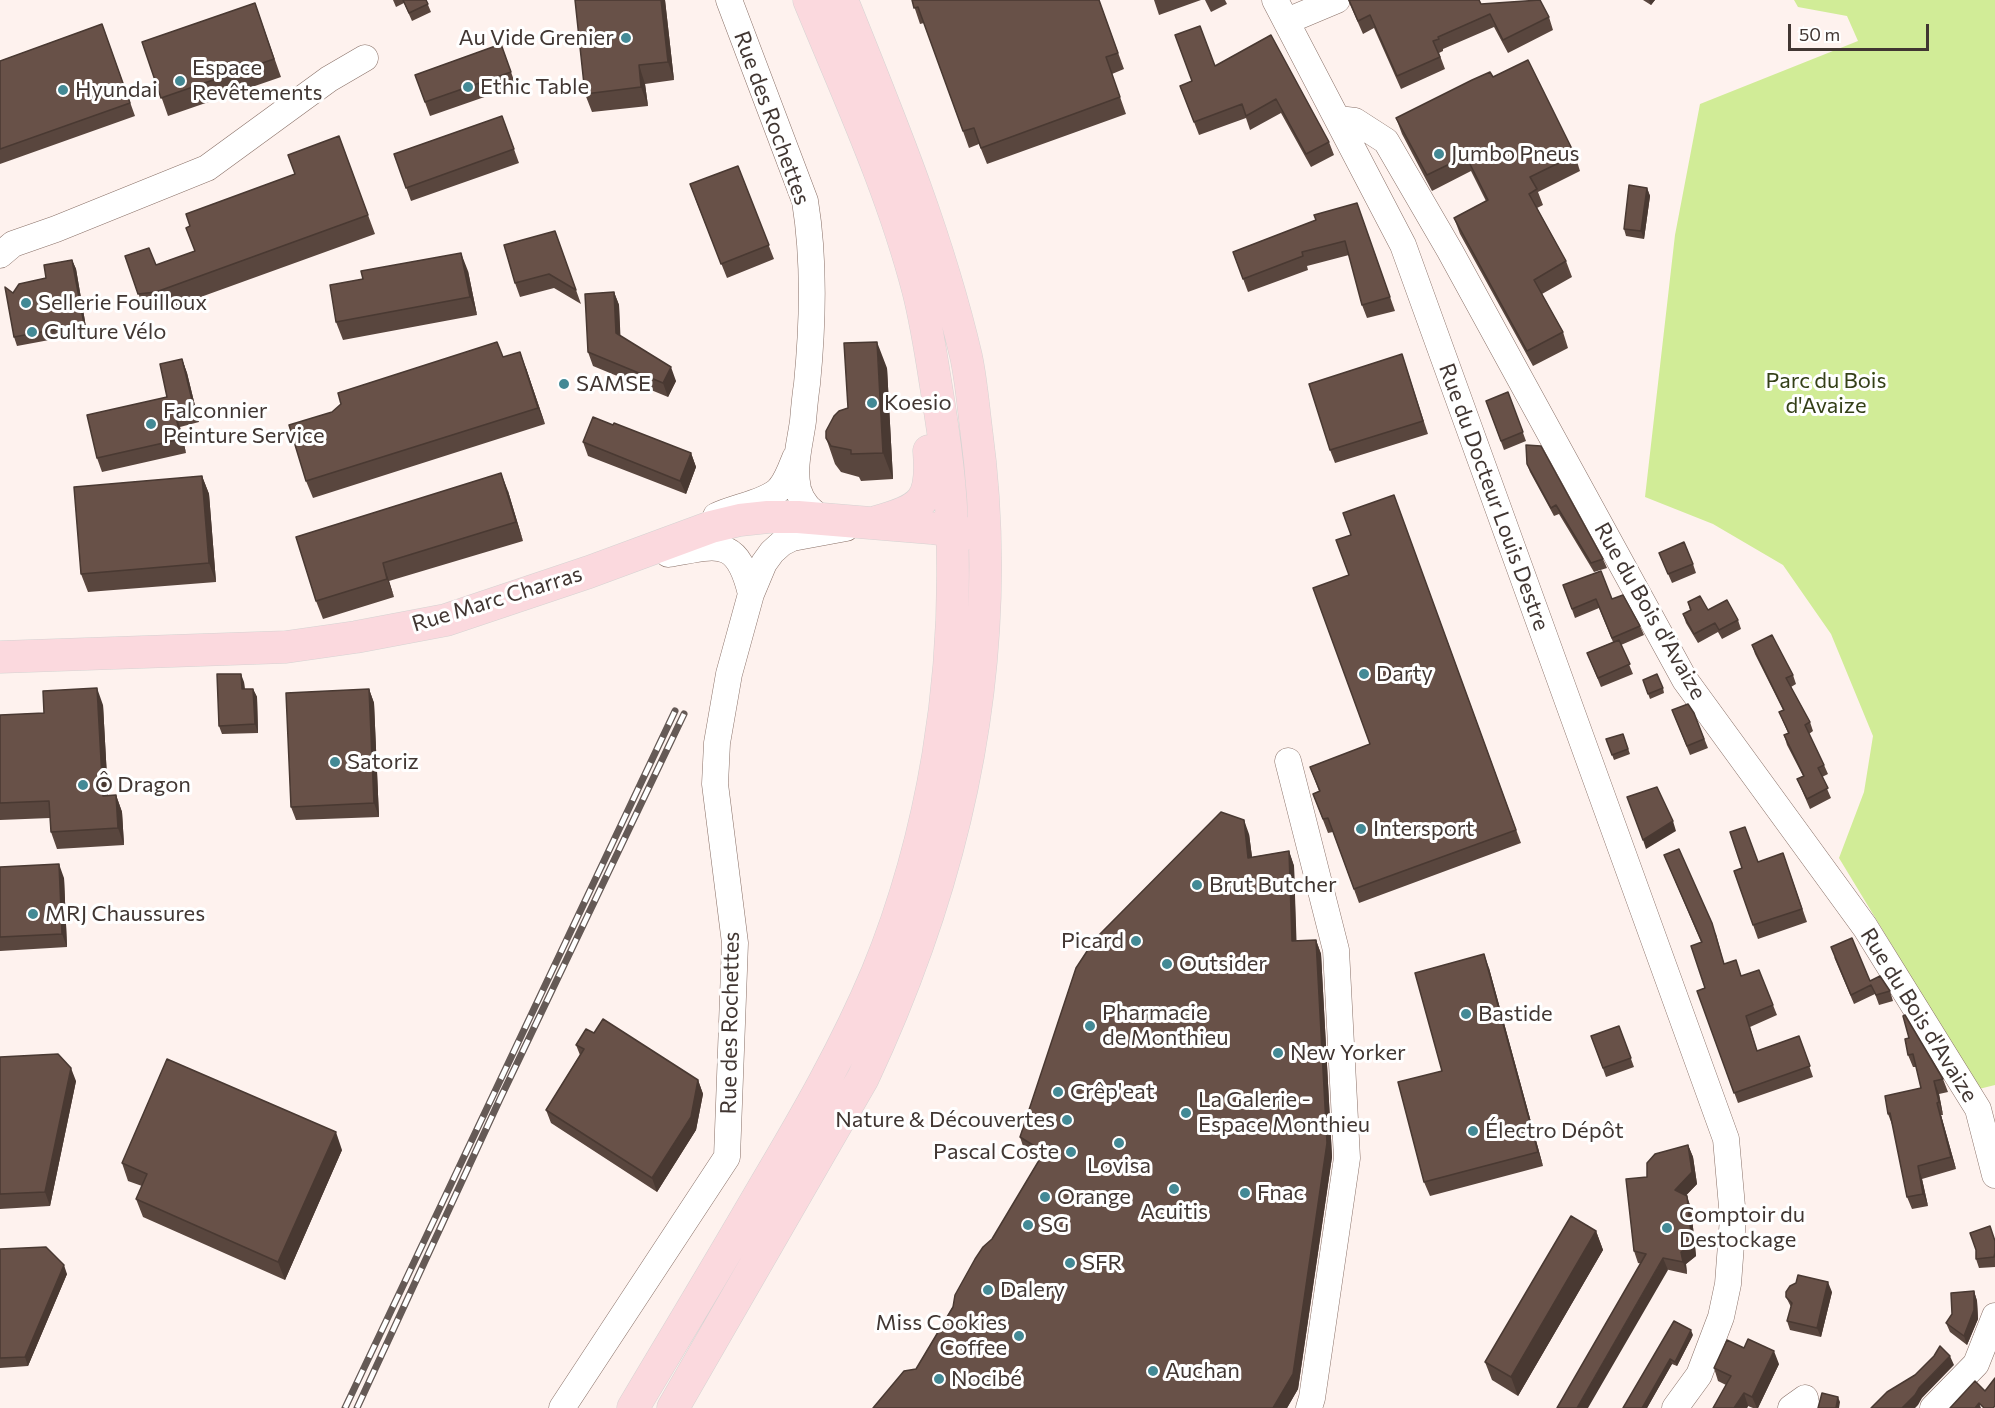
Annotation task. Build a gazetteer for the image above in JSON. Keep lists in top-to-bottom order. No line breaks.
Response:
{"streets":{"main road":["Rue Marc Charras"],"street":["Rue des Rochettes","Rue du Docteur Louis Destre","Rue du Bois d'Avaize"]},"crossings":[["Rue des Rochettes","Rue Marc Charras"],["Rue du Docteur Louis Destre","Rue du Bois d'Avaize"]],"parks":["Parc du Bois d'Avaize"],"places":["Au Vide Grenier","Espace Revêtements","Ethic Table","Hyundai","Jumbo Pneus","Sellerie Fouilloux","Culture Vélo","SAMSE","Koesio","Falconnier Peinture Service","Darty","Satoriz","Ô Dragon","Intersport","Brut Butcher","MRJ Chaussures","Picard","Outsider","Bastide","Pharmacie de Monthieu","New Yorker","Crêp'eat","La Galerie - Espace Monthieu","Nature & Découvertes","Électro Dépôt","Lovisa","Pascal Coste","Acuitis","Fnac","Orange","SG","Comptoir du Destockage","SFR","Dalery","Miss Cookies Coffee","Auchan","Nocibé"],"scale_bar":"50 m"}
